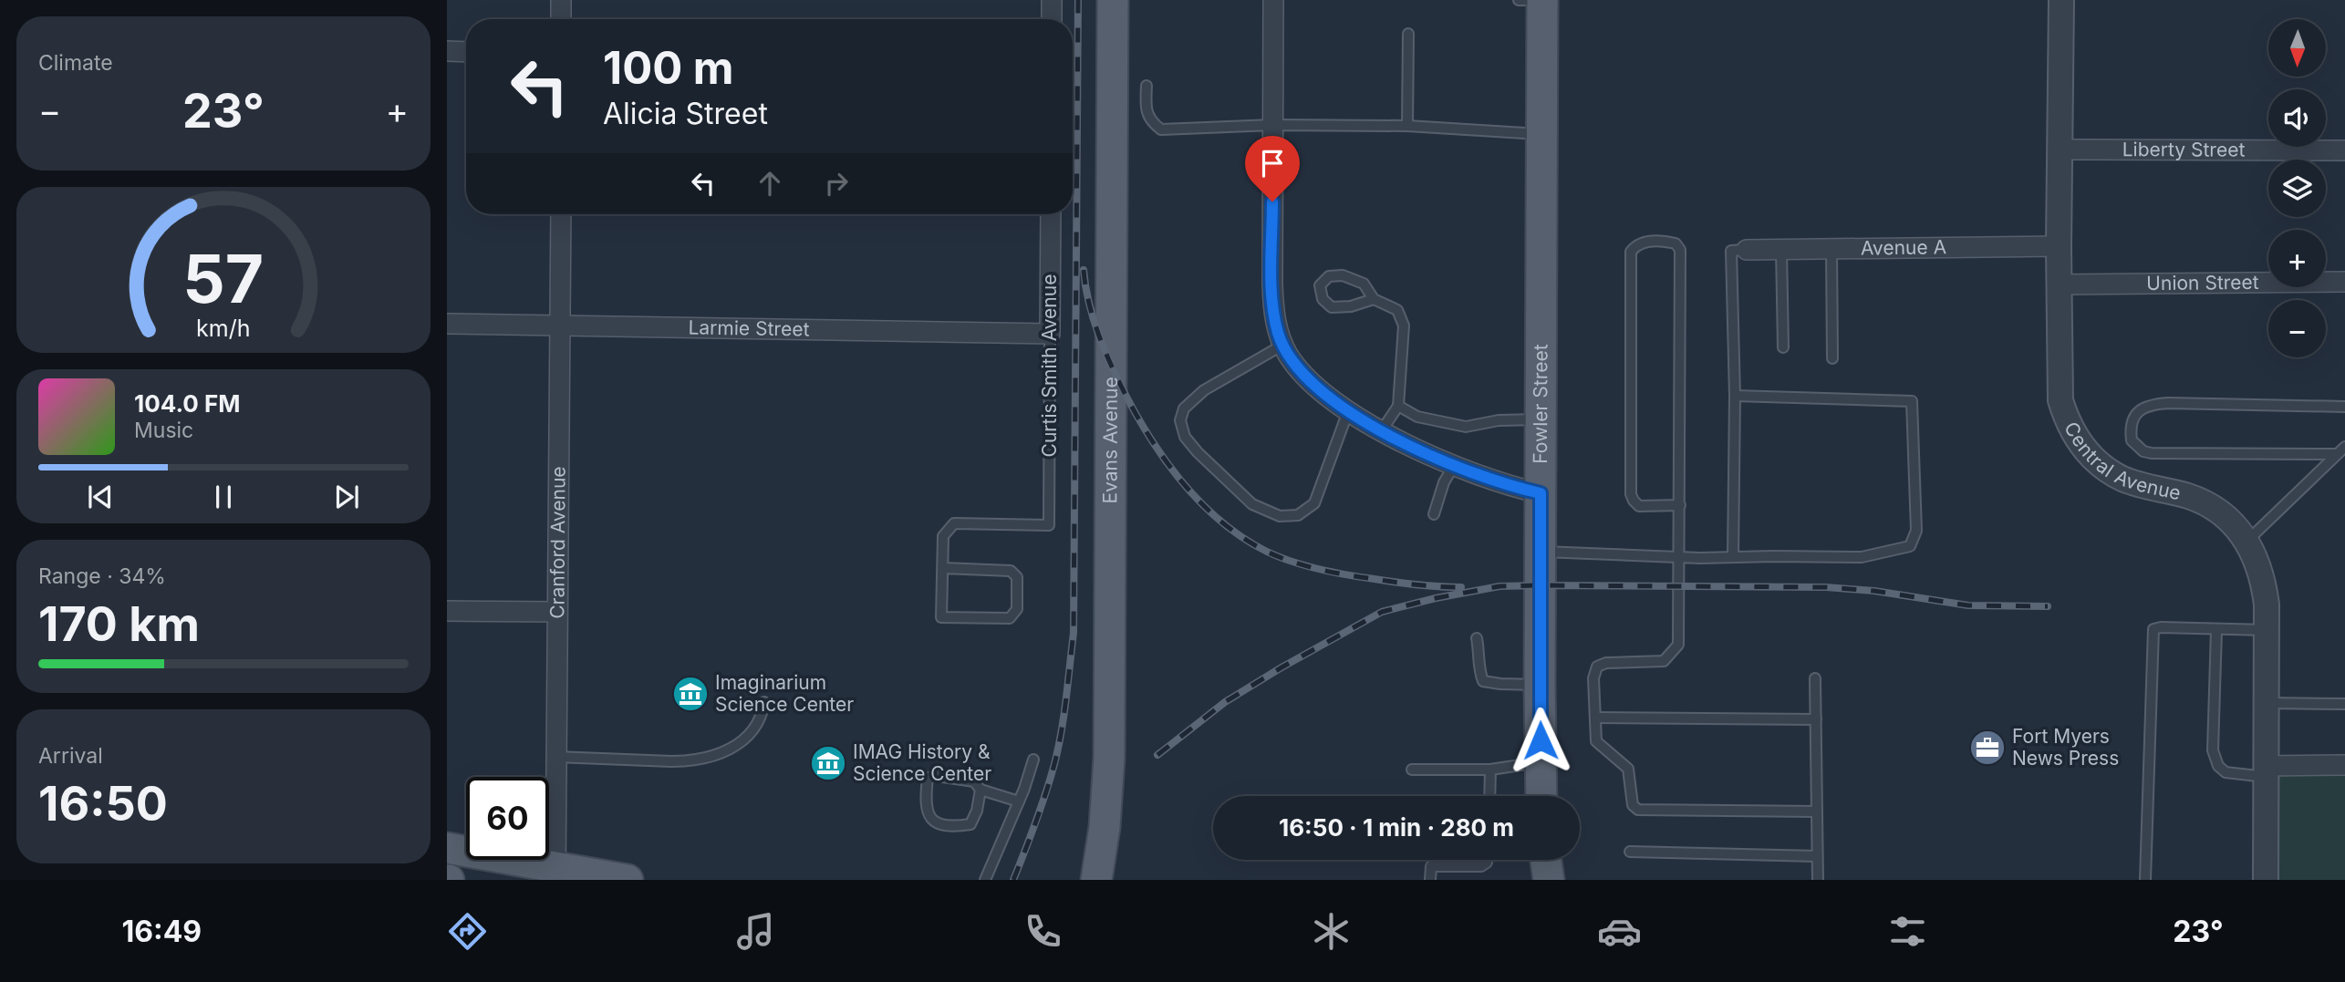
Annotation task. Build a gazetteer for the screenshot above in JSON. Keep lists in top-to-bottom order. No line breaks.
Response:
{"streets":{"main road":["Fowler Street","Evans Avenue"],"street":["Liberty Street","Avenue A","Union Street","Larmie Street","Curtis Smith Avenue","Central Avenue","Cranford Avenue"]},"crossings":[["Liberty Street","Central Avenue"],["Avenue A","Central Avenue"],["Union Street","Central Avenue"],["Larmie Street","Curtis Smith Avenue"],["Larmie Street","Cranford Avenue"]],"places":{"museum":["Imaginarium Science Center","IMAG History & Science Center"],"office":["Fort Myers News Press"]},"north":"bottom","page":{"tile":["Climate",["Range · 34%","170 km"],["Arrival","16:50"]],"map_buttons":["+","−"],"turn":["100 m","Alicia Street"],"heat":["−","23°","+"],"song":["104.0 FM","Music"],"limit":"60","trip":"16:50 · 1 min · 280 m","tabs":["16:49","23°"],"gauge":["57","km/h"]}}
